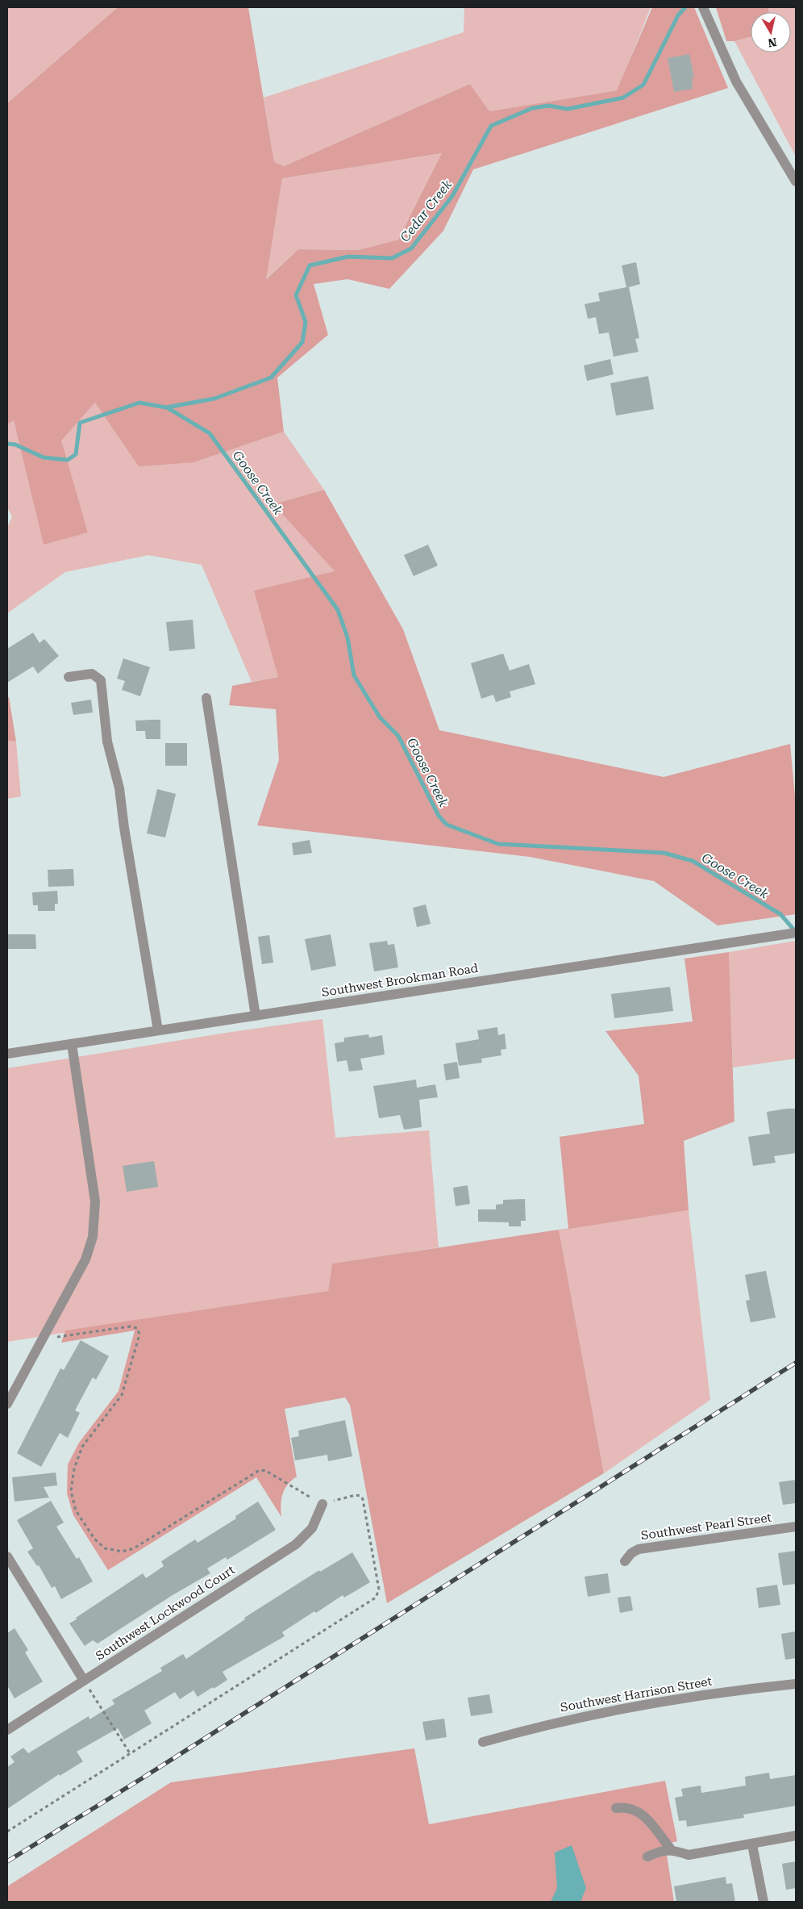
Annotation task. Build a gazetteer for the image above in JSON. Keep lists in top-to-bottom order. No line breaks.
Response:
{"streets":{"street":["Southwest Brookman Road","Southwest Pearl Street","Southwest Lockwood Court","Southwest Harrison Street"]},"water":["Cedar Creek","Goose Creek"],"north":"bottom"}
